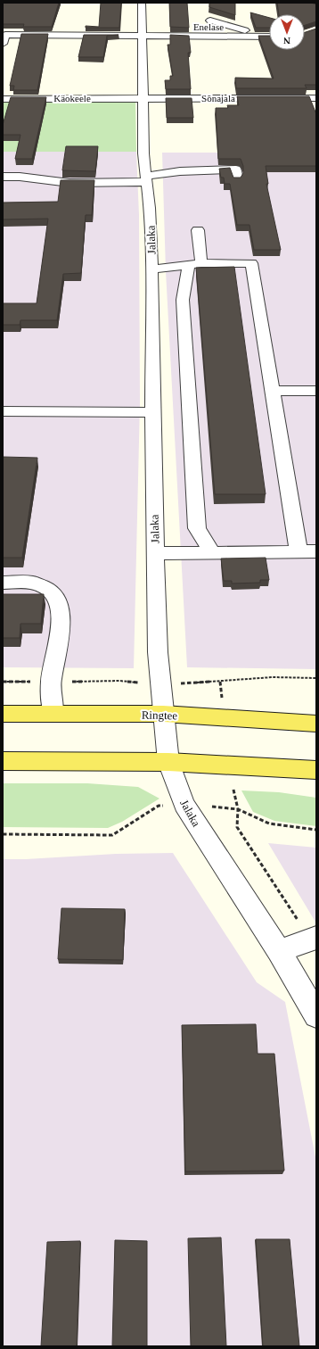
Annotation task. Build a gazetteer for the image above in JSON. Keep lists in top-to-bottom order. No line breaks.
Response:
{"streets":{"main road":["Ringtee"],"street":["Enelase","Käokeele","Sõnajala","Jalaka"]},"crossings":[["Enelase","Jalaka"],["Käokeele","Sõnajala"],["Käokeele","Jalaka"],["Sõnajala","Jalaka"],["Jalaka","Ringtee"]],"north":"bottom"}
